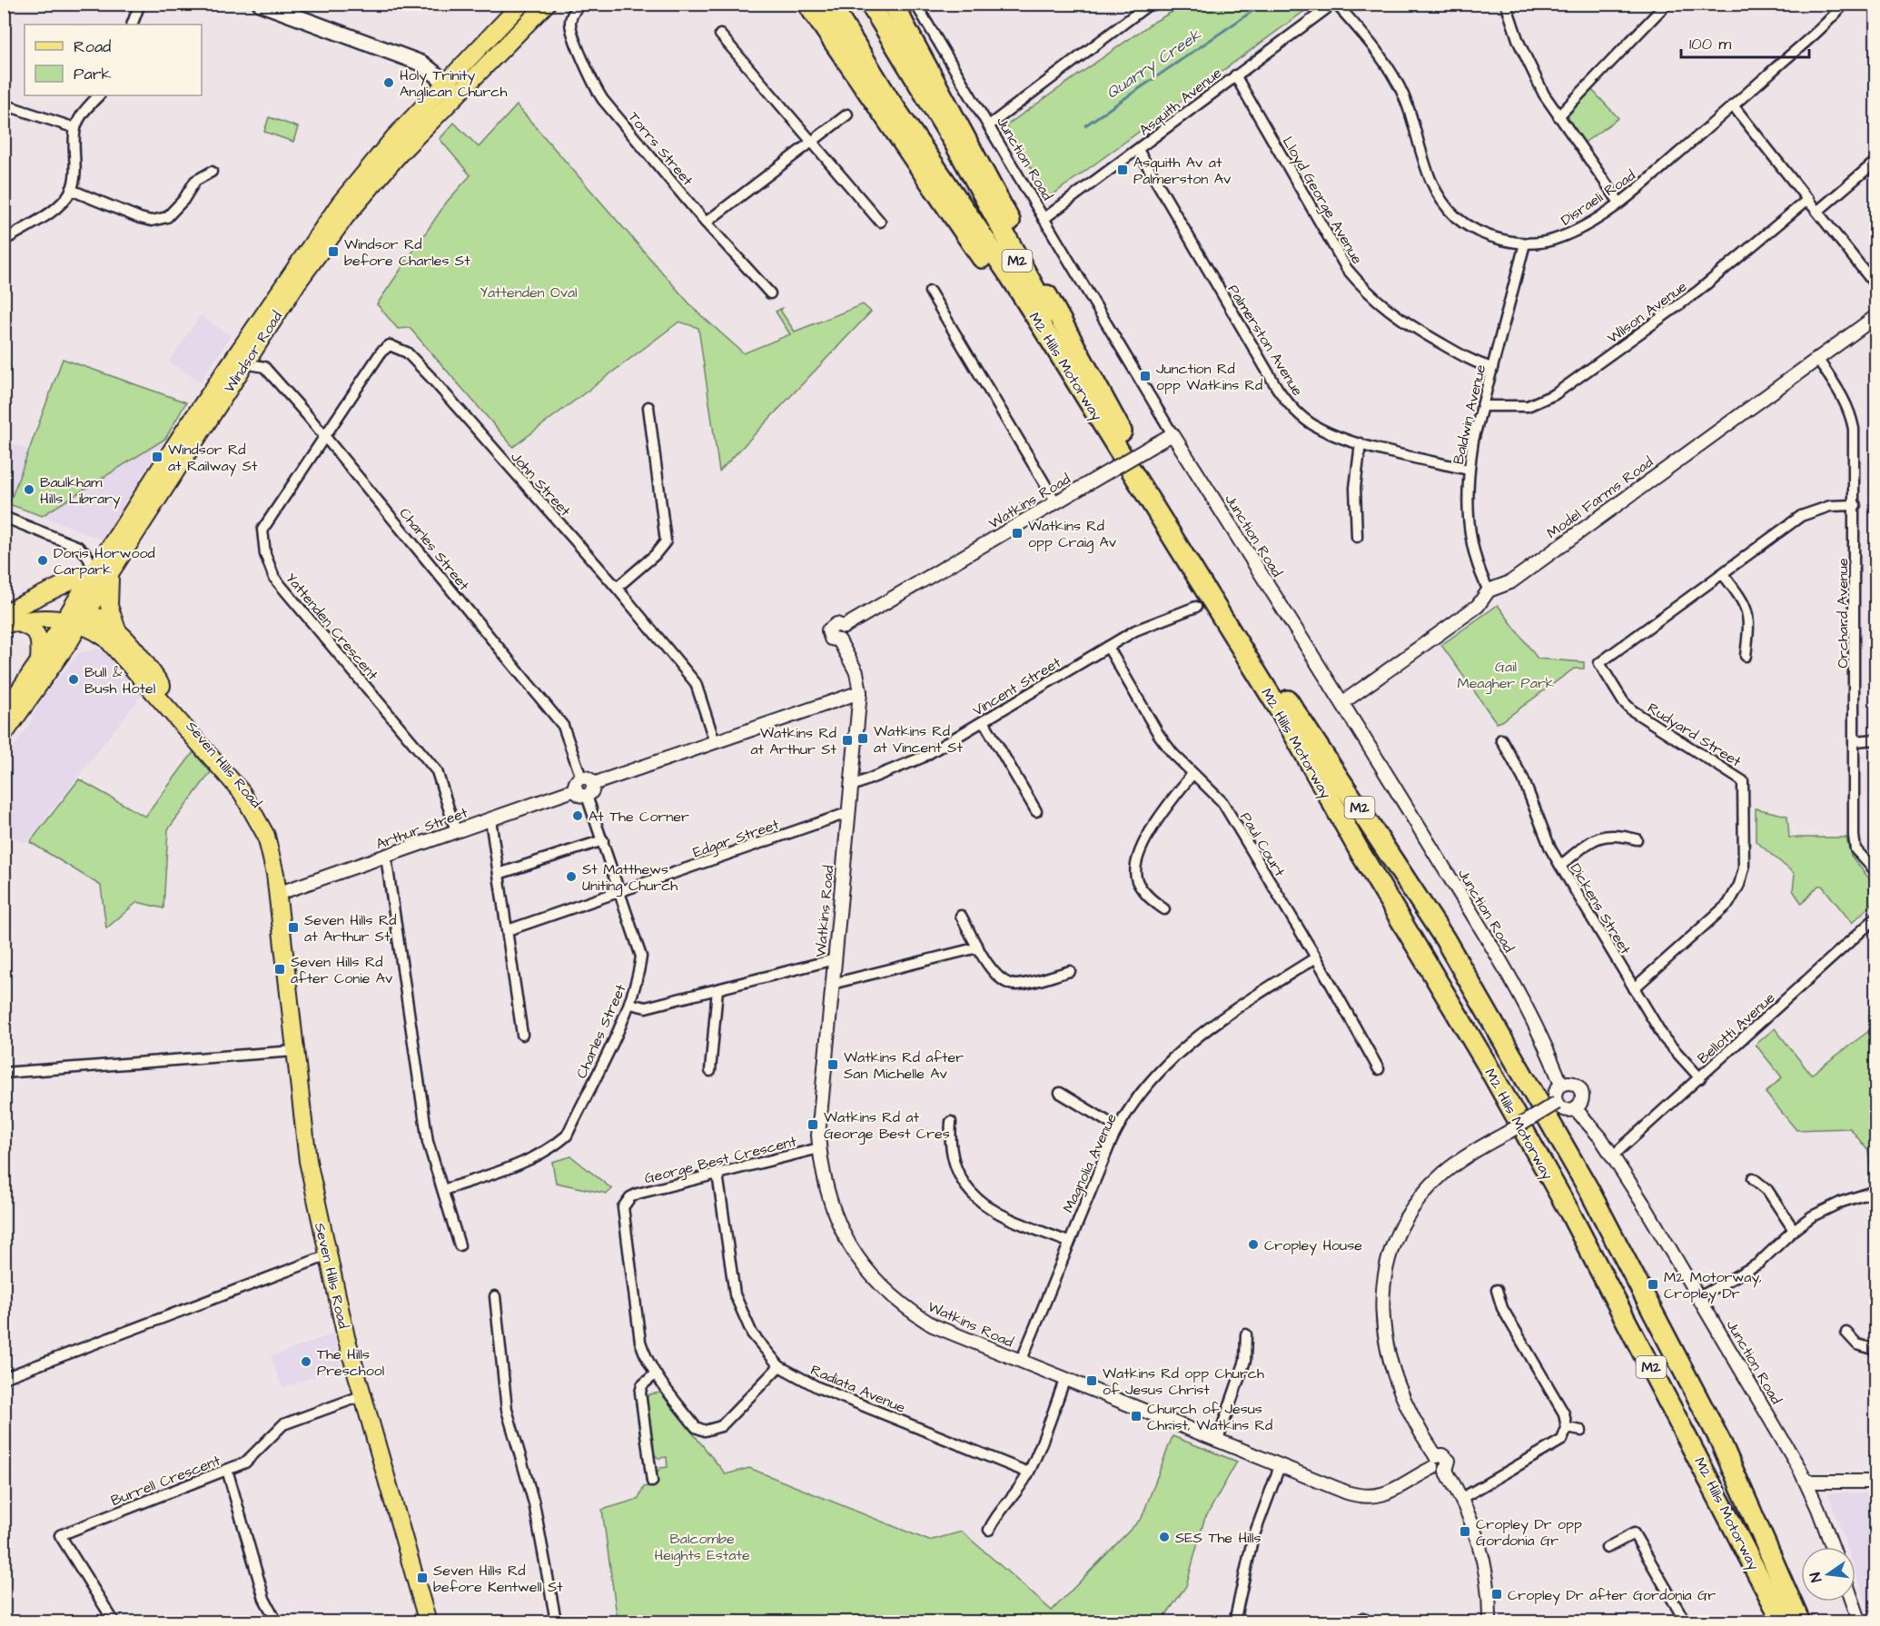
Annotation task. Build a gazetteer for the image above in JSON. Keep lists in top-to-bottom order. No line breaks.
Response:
{"streets":{"highway":["M2","M2 Hills Motorway"],"main road":["Windsor Road","Seven Hills Road"],"street":["Asquith Avenue","Torrs Street","Junction Road","Disraeli Road","Lloyd George Avenue","Wilson Avenue","Palmerston Avenue","Baldwin Avenue","John Street","Model Farms Road","Watkins Road","Charles Street","Orchard Avenue","Yattenden Crescent","Vincent Street","Rudyard Street","Arthur Street","Edgar Street","Paul Court","Dickens Street","Bellotti Avenue","George Best Crescent","Magnolia Avenue","Radiata Avenue","Burrell Crescent"]},"crossings":[["Asquith Avenue","Junction Road"],["Asquith Avenue","Disraeli Road"],["Asquith Avenue","Lloyd George Avenue"],["Asquith Avenue","Palmerston Avenue"],["Junction Road","Model Farms Road"],["Junction Road","Watkins Road"],["Junction Road","Bellotti Avenue"],["Disraeli Road","Baldwin Avenue"],["Lloyd George Avenue","Baldwin Avenue"],["Wilson Avenue","Baldwin Avenue"],["Palmerston Avenue","Baldwin Avenue"],["Windsor Road","Charles Street"],["Windsor Road","Seven Hills Road"],["Baldwin Avenue","Model Farms Road"],["John Street","Charles Street"],["John Street","Yattenden Crescent"],["Model Farms Road","Orchard Avenue"],["Watkins Road","Vincent Street"],["Watkins Road","Edgar Street"],["Watkins Road","George Best Crescent"],["Watkins Road","Magnolia Avenue"],["Charles Street","Yattenden Crescent"],["Charles Street","Arthur Street"],["Charles Street","Edgar Street"],["Yattenden Crescent","Arthur Street"],["Vincent Street","Paul Court"],["Rudyard Street","Dickens Street"],["Seven Hills Road","Arthur Street"],["Seven Hills Road","Burrell Crescent"],["Paul Court","Magnolia Avenue"],["Dickens Street","Bellotti Avenue"],["George Best Crescent","Radiata Avenue"]],"water":["Quarry Creek"],"parks":["Yattenden Oval","Gail Meagher Park","Balcombe Heights Estate"],"places":{"other":["Holy Trinity Anglican Church","Baulkham Hills Library","Doris Horwood Carpark","Bull & Bush Hotel","At The Corner","St Matthews Uniting Church","Cropley House","The Hills Preschool","SES The Hills"],"transit":["Asquith Av at Palmerston Av","Windsor Rd before Charles St","Junction Rd opp Watkins Rd","Windsor Rd at Railway St","Watkins Rd opp Craig Av","Watkins Rd at Vincent St","Watkins Rd at Arthur St","Seven Hills Rd at Arthur St","Seven Hills Rd after Conie Av","Watkins Rd after San Michelle Av","Watkins Rd at George Best Cres","M2 Motorway, Cropley Dr","Watkins Rd opp Church of Jesus Christ","Church of Jesus Christ, Watkins Rd","Cropley Dr opp Gordonia Gr","Seven Hills Rd before Kentwell St","Cropley Dr after Gordonia Gr"]},"legend":["Road","Park"],"scale_bar":"100 m","north":"left"}
